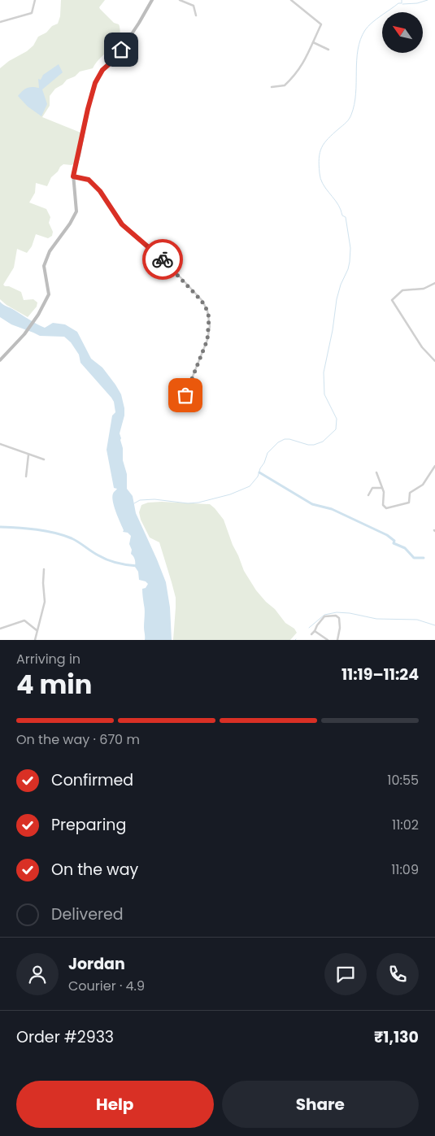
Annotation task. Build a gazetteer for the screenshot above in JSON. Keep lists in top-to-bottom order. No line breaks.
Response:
{"north":"top left","page":{"heading":["4 min","Arriving in","11:19–11:24"],"panel":["Jordan","Courier · 4.9","Order #2933","₹1,130"],"bar":"On the way · 670 m","list":[["Confirmed","10:55"],["Preparing","11:02"],["On the way","11:09"],"Delivered"],"buttons":["Help","Share"]}}
